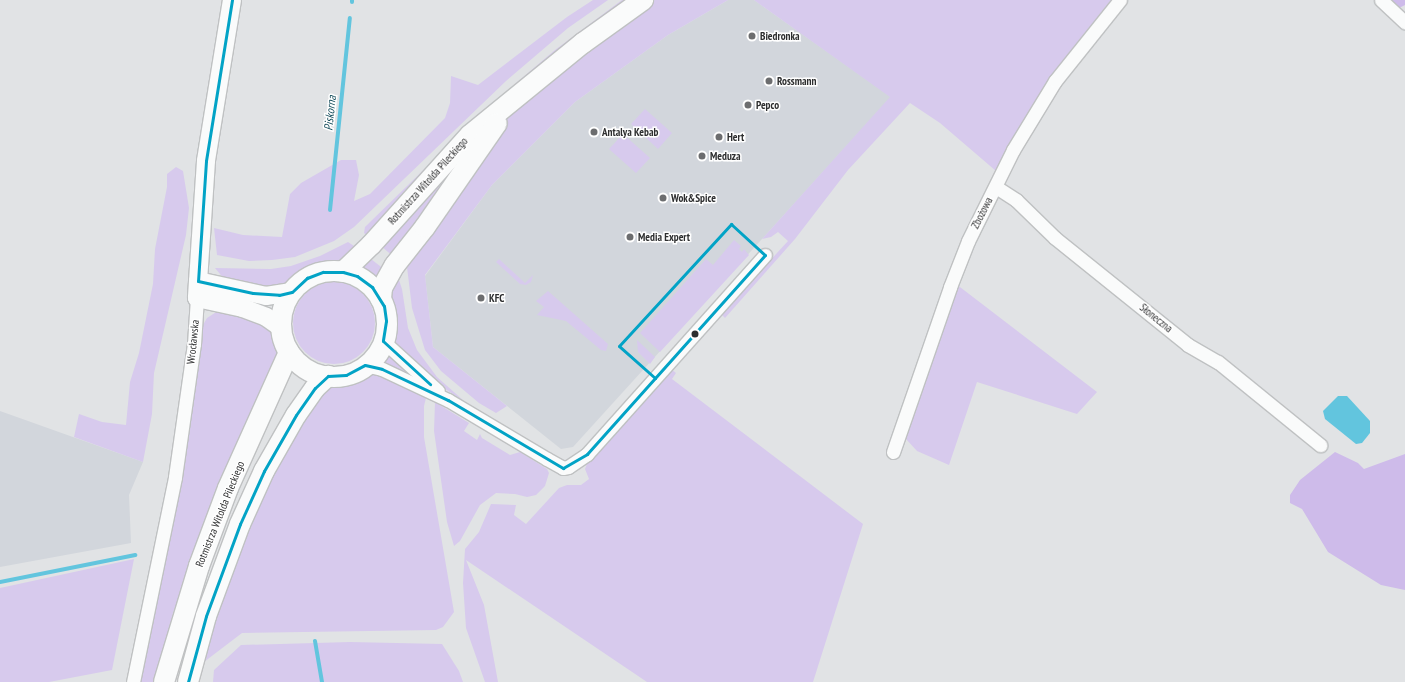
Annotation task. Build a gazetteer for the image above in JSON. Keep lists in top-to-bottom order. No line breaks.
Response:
{"streets":{"main road":["Rotmistrza Witolda Pileckiego","Wrocławska"],"street":["Zbożowa","Słoneczna"]},"crossings":[["Zbożowa","Słoneczna"]],"water":["Piskorna"],"places":["Biedronka","Rossmann","Pepco","Antalya Kebab","Hert","Meduza","Wok&Spice","Media Expert","KFC"]}
